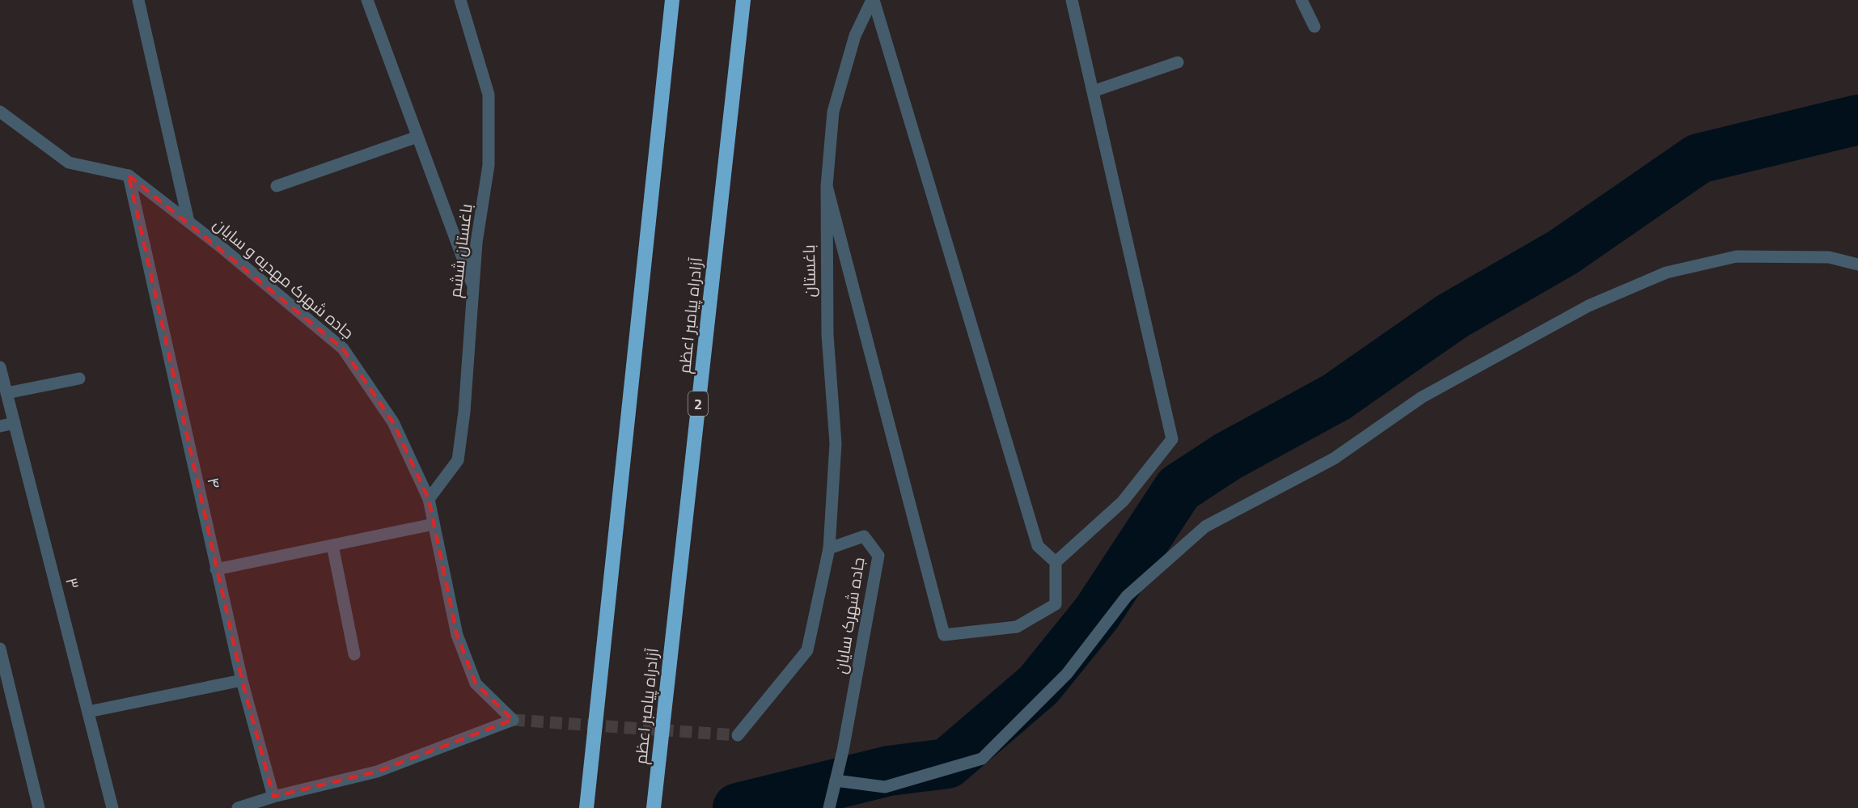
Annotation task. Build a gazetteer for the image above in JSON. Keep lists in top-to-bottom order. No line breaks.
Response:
{"streets":{"highway":["آزادراه پیامبر اعظم","2"],"street":["باغستان ششم","باغستان","جاده شهرک مهدیه و سایان","۴","۳","جاده شهرک سایان"]},"crossings":[["باغستان ششم","جاده شهرک مهدیه و سایان"],["باغستان","جاده شهرک سایان"],["جاده شهرک مهدیه و سایان","۴"]]}
